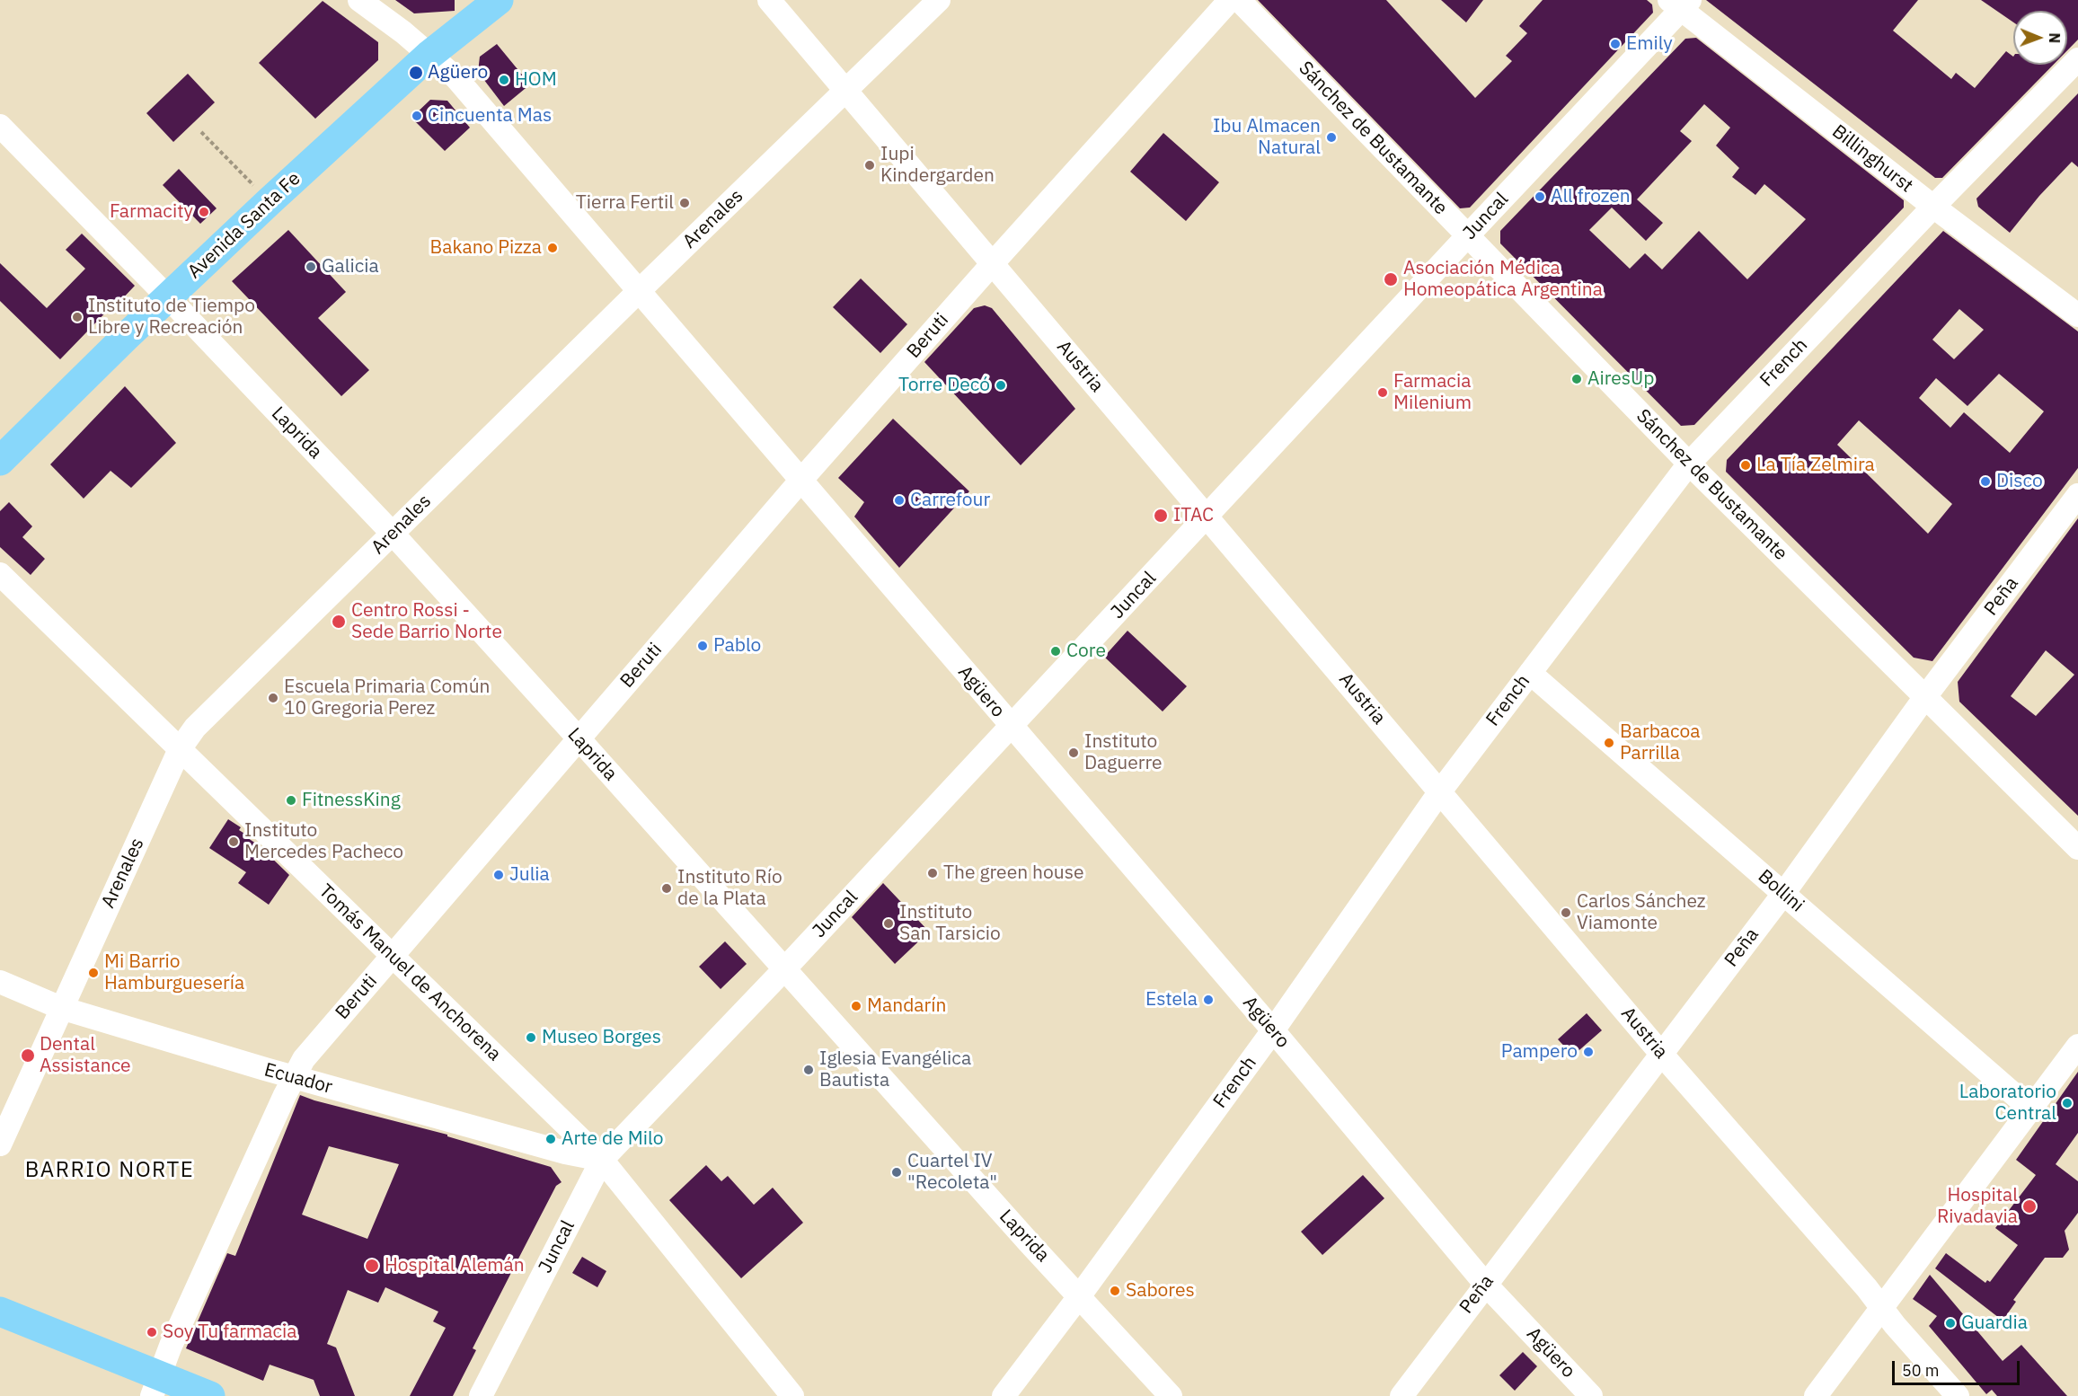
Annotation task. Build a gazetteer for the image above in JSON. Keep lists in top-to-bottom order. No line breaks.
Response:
{"streets":{"main road":["Avenida Santa Fe"],"street":["Sánchez de Bustamante","Billinghurst","Juncal","Arenales","Beruti","French","Austria","Laprida","Peña","Agüero","Bollini","Tomás Manuel de Anchorena","Ecuador"]},"crossings":[["Sánchez de Bustamante","Juncal"],["Sánchez de Bustamante","French"],["Sánchez de Bustamante","Peña"],["Billinghurst","Juncal"],["Billinghurst","French"],["Juncal","Austria"],["Juncal","Laprida"],["Juncal","Agüero"],["Juncal","Tomás Manuel de Anchorena"],["Juncal","Ecuador"],["Arenales","Austria"],["Arenales","Laprida"],["Arenales","Agüero"],["Arenales","Tomás Manuel de Anchorena"],["Arenales","Ecuador"],["Avenida Santa Fe","Laprida"],["Avenida Santa Fe","Agüero"],["Beruti","Austria"],["Beruti","Laprida"],["Beruti","Agüero"],["Beruti","Tomás Manuel de Anchorena"],["Beruti","Ecuador"],["French","Austria"],["French","Laprida"],["French","Agüero"],["French","Bollini"],["Austria","Peña"],["Peña","Agüero"],["Peña","Bollini"],["Tomás Manuel de Anchorena","Ecuador"]],"districts":["BARRIO NORTE"],"places":["Emily","Agüero","HOM","Cincuenta Mas","Ibu Almacen Natural","Iupi Kindergarden","All frozen","Tierra Fertil","Farmacity","Bakano Pizza","Galicia","Asociación Médica Homeopática Argentina","Instituto de Tiempo Libre y Recreación","AiresUp","Torre Decó","Farmacia Milenium","La Tía Zelmira","Disco","Carrefour","ITAC","Centro Rossi - Sede Barrio Norte","Pablo","Core","Escuela Primaria Común 10 Gregoria Perez","Barbacoa Parrilla","Instituto Daguerre","FitnessKing","Instituto Mercedes Pacheco","The green house","Julia","Instituto Río de la Plata","Carlos Sánchez Viamonte","Instituto San Tarsicio","Mi Barrio Hamburguesería","Estela","Mandarín","Museo Borges","Pampero","Dental Assistance","Iglesia Evangélica Bautista","Laboratorio Central","Arte de Milo","Cuartel IV \"Recoleta\"","Hospital Rivadavia","Hospital Alemán","Sabores","Guardia","Soy Tu farmacia"],"scale_bar":"50 m","north":"right"}
